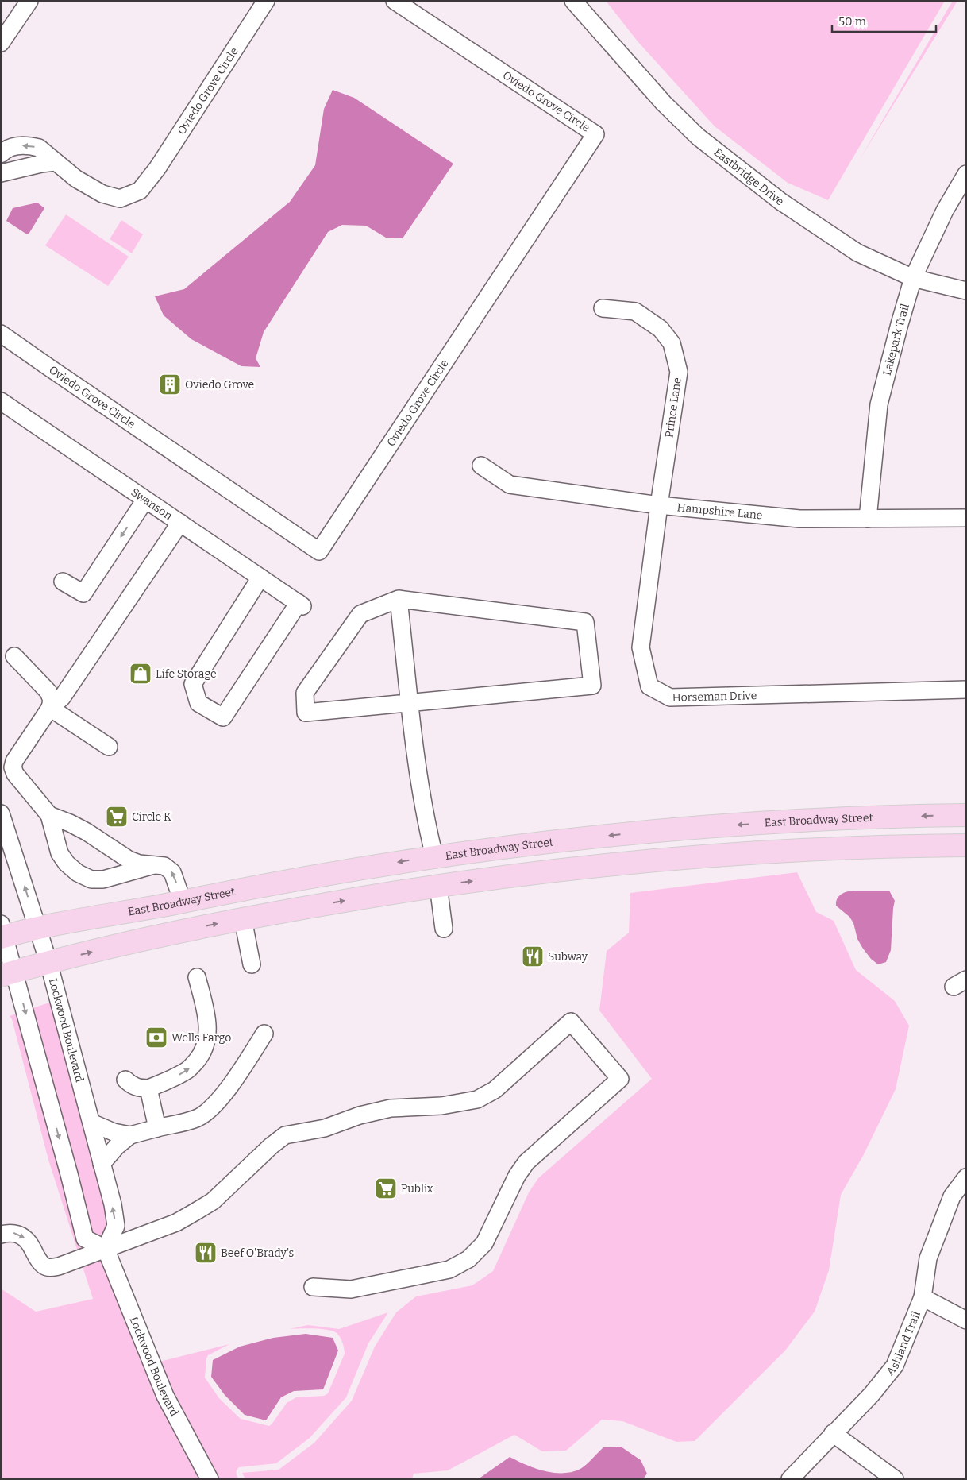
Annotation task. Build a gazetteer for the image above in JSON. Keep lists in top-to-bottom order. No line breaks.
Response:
{"streets":{"main road":["East Broadway Street"],"street":["Oviedo Grove Circle","Eastbridge Drive","Lakepark Trail","Prince Lane","Swanson","Hampshire Lane","Horseman Drive","Lockwood Boulevard","Ashland Trail"]},"crossings":[["Eastbridge Drive","Lakepark Trail"],["Lakepark Trail","Hampshire Lane"],["Prince Lane","Hampshire Lane"],["Prince Lane","Horseman Drive"],["Hampshire Lane","Horseman Drive"],["East Broadway Street","Lockwood Boulevard"]],"places":{"building":["Oviedo Grove"],"shop":["Life Storage"],"supermarket":["Circle K","Publix"],"restaurant":["Subway","Beef O'Brady's"],"bank":["Wells Fargo"]},"scale_bar":"50 m"}
